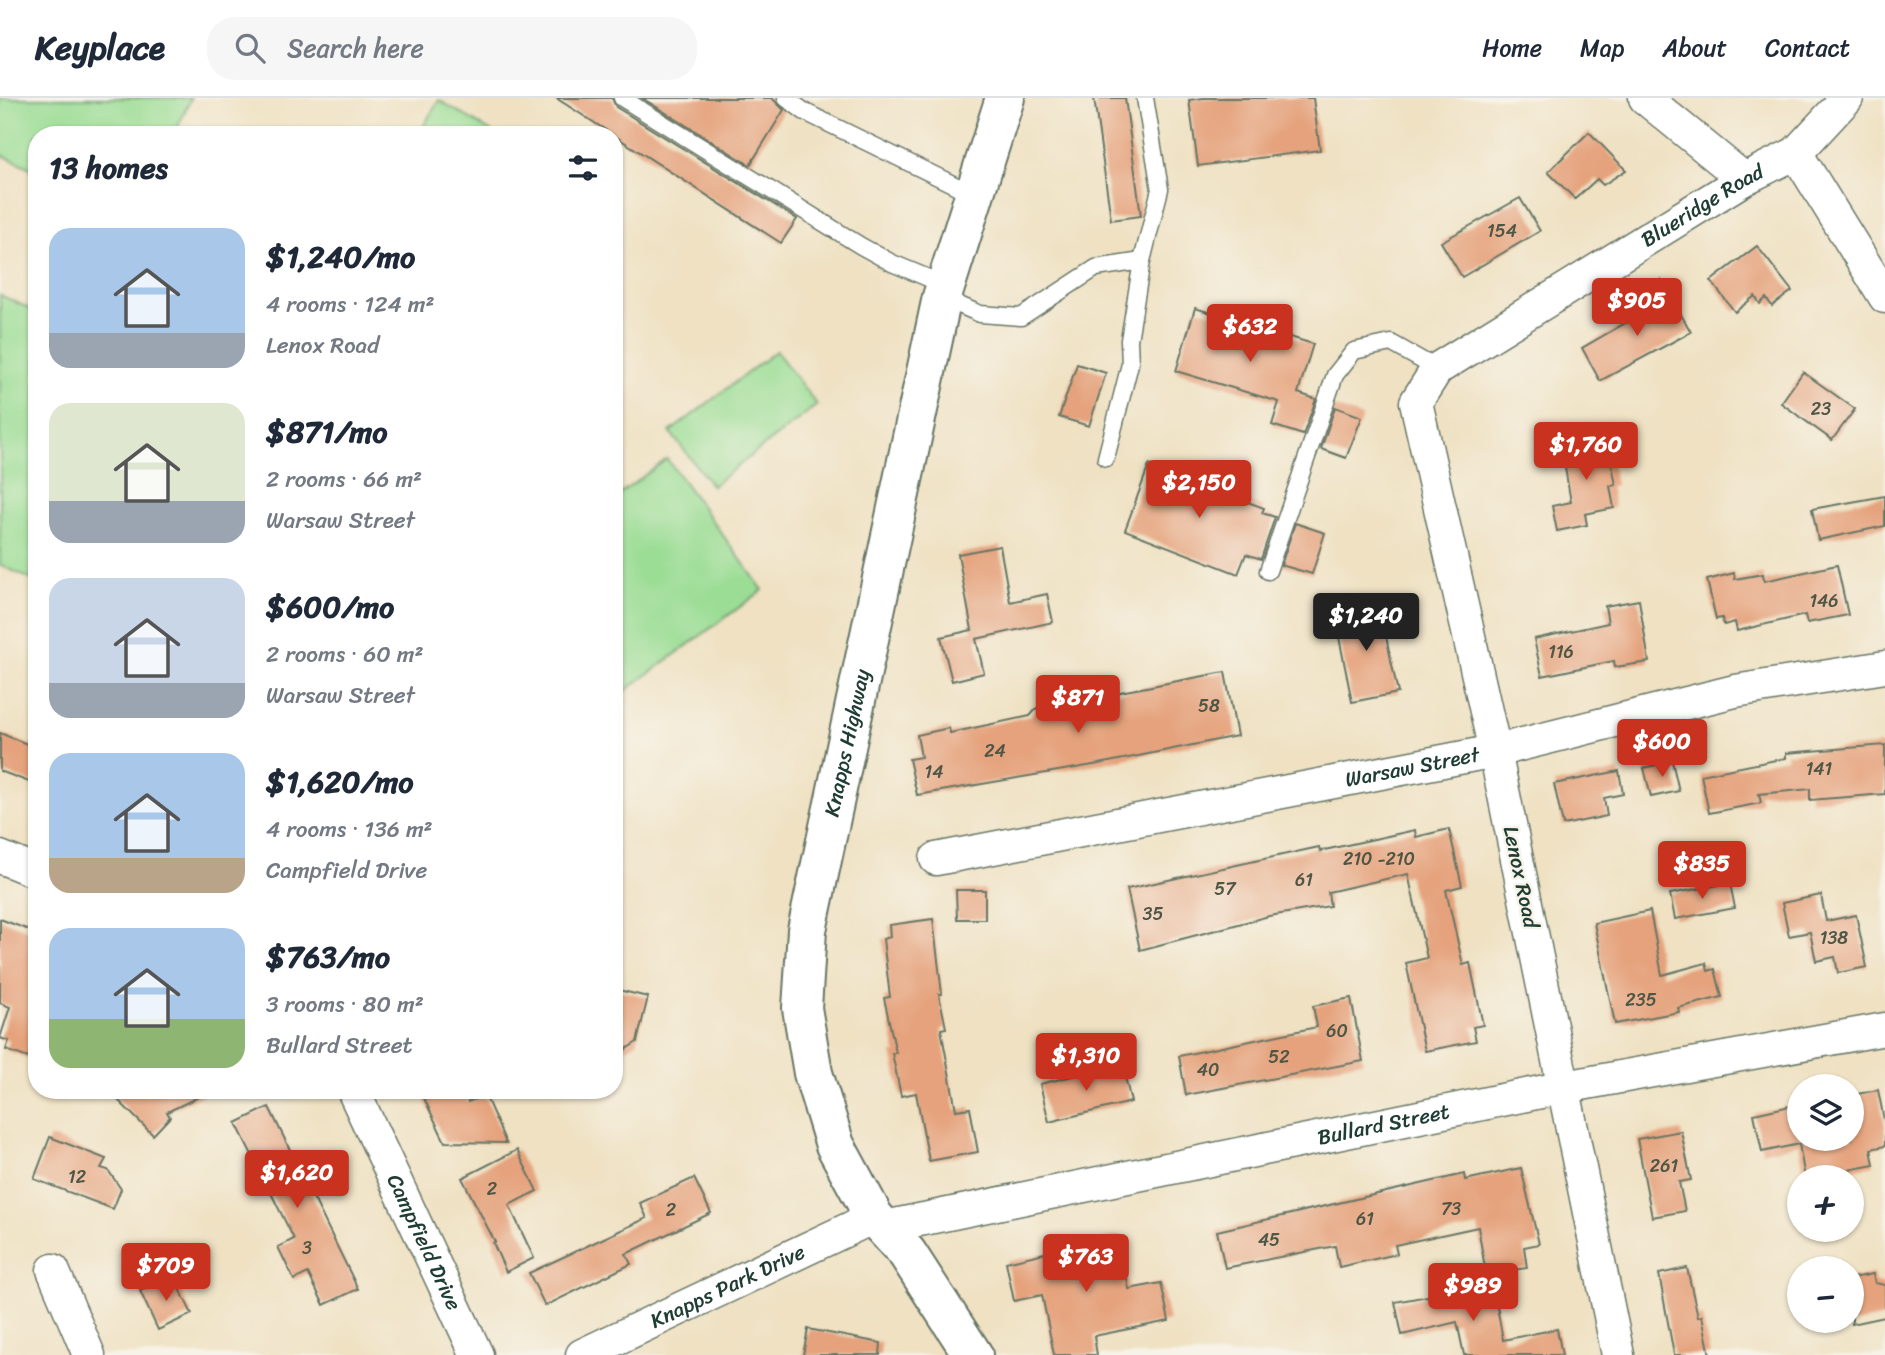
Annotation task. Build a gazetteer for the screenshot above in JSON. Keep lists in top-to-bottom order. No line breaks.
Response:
{"streets":{"street":["Blueridge Road","Knapps Highway","Warsaw Street","Lenox Road","Bullard Street","Campfield Drive","Knapps Park Drive"]},"crossings":[["Blueridge Road","Lenox Road"],["Knapps Highway","Bullard Street"],["Knapps Highway","Knapps Park Drive"],["Warsaw Street","Lenox Road"],["Lenox Road","Bullard Street"],["Bullard Street","Knapps Park Drive"]],"house_numbers":["154","23","146","116","58","24","141","14","210 -210","61","57","35","138","235","60","52","40","261","12","2","73","2","61","45","3"],"page":{"header":"Keyplace","search":"Search here","nav":["Home","Map","About","Contact"],"heading":"13 homes","list":[{"name":"$1,240/mo","note":"4 rooms · 124 m² · Lenox Road"},{"name":"$871/mo","note":"2 rooms · 66 m² · Warsaw Street"},{"name":"$600/mo","note":"2 rooms · 60 m² · Warsaw Street"},{"name":"$1,620/mo","note":"4 rooms · 136 m² · Campfield Drive"},{"name":"$763/mo","note":"3 rooms · 80 m² · Bullard Street"}],"price":["$905","$632","$1,760","$2,150","$1,240","$871","$600","$835","$1,310","$1,620","$763","$709","$989"],"map_buttons":["+","−"]}}
